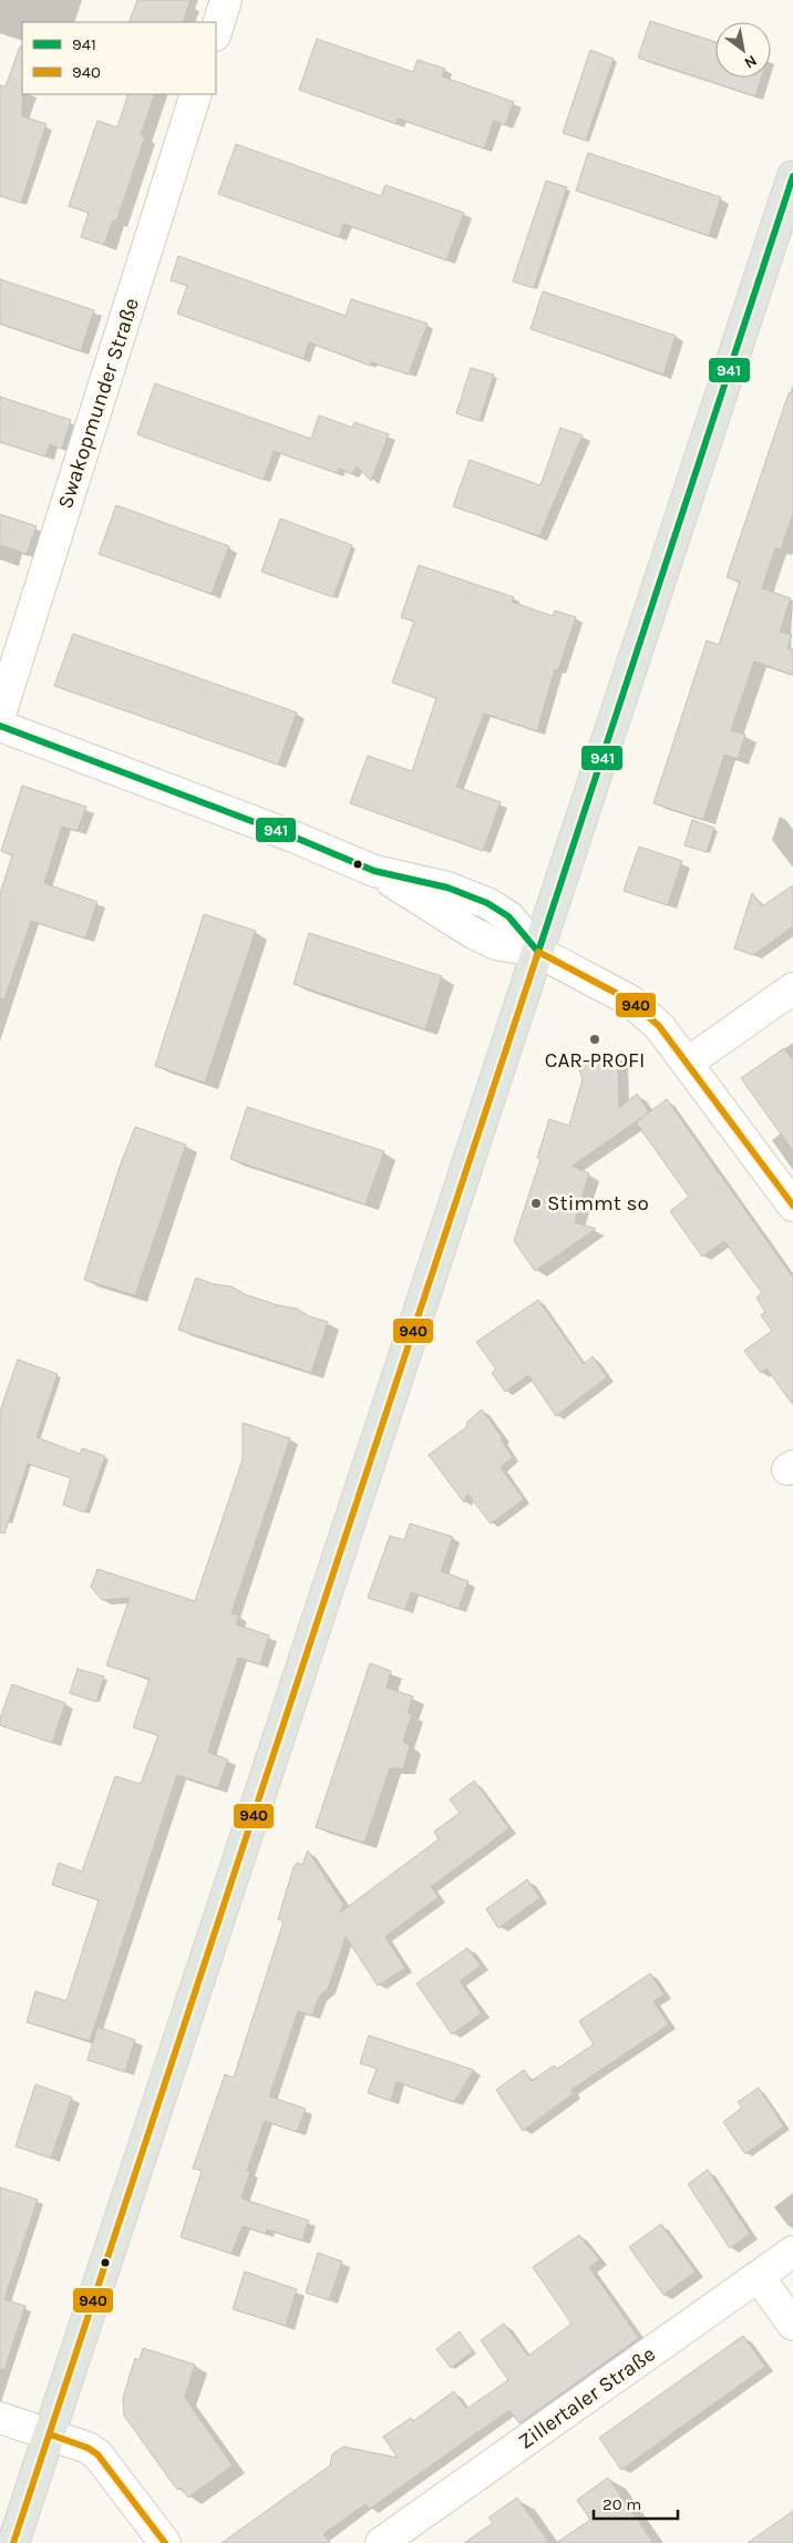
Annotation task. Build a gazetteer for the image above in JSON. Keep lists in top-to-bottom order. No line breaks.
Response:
{"streets":{"street":["Swakopmunder Straße","Zillertaler Straße"]},"places":["CAR-PROFI","Stimmt so"],"lines":["transit line 941","transit line 940"],"legend":["941","940"],"scale_bar":"20 m","north":"bottom right"}
